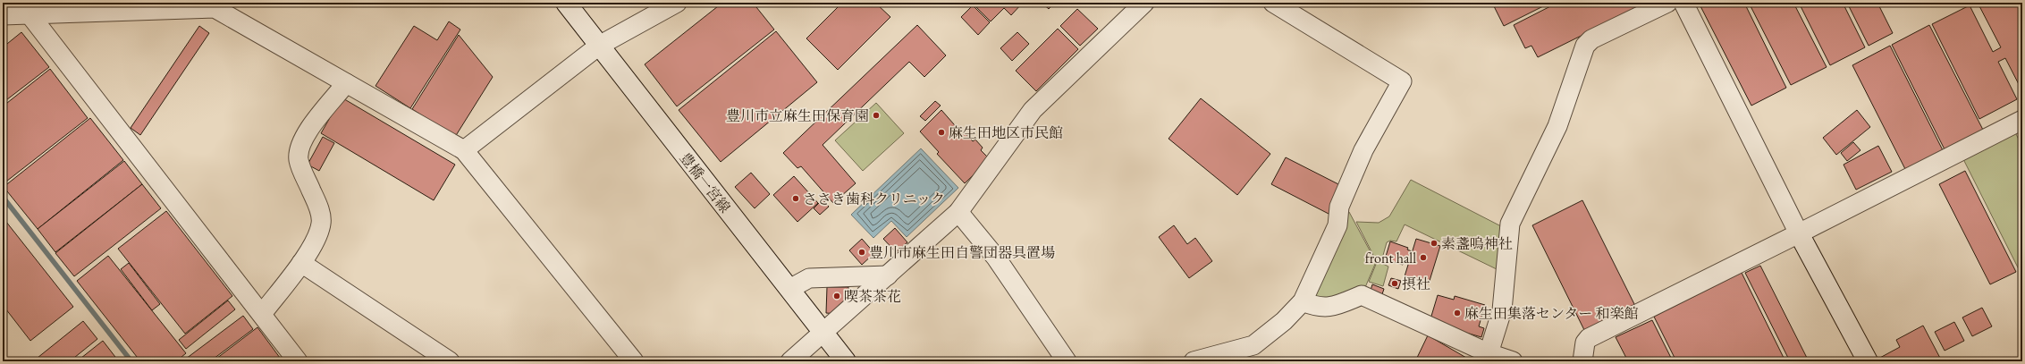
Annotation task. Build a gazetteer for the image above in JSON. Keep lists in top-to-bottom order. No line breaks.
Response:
{"streets":{"main road":["豊橋一宮線"]},"places":["豊川市立麻生田保育園","麻生田地区市民館","ささき歯科クリニック","素盞嗚神社","豊川市麻生田自警団器具置場","front hall","摂社","喫茶茶花","麻生田集落センター 和楽館"]}
